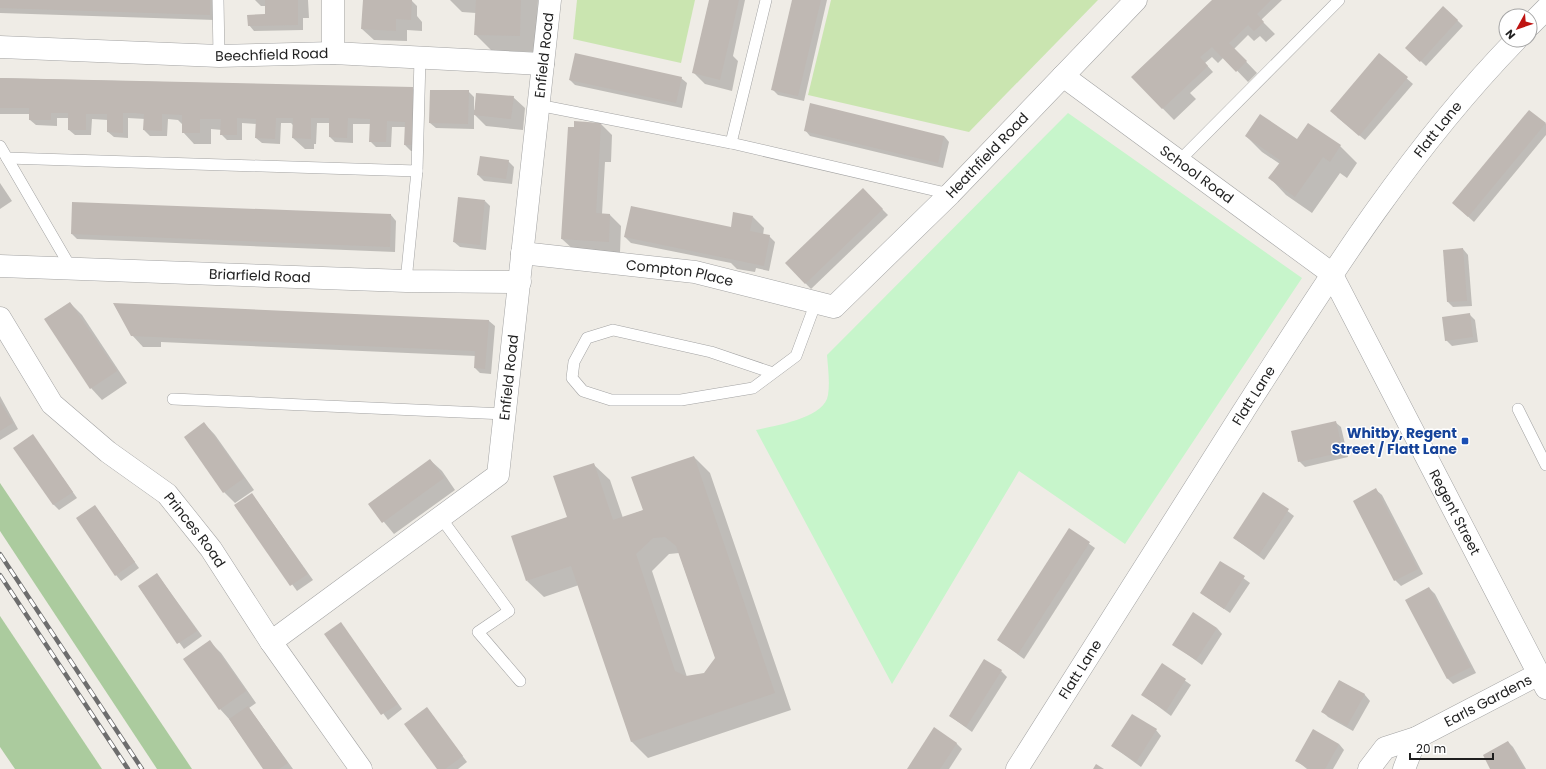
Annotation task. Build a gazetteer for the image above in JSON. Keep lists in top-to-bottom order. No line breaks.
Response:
{"streets":{"street":["Beechfield Road","Enfield Road","Flatt Lane","Heathfield Road","School Road","Compton Place","Briarfield Road","Regent Street","Princes Road","Earls Gardens"]},"crossings":[["Beechfield Road","Enfield Road"],["Enfield Road","Compton Place"],["Enfield Road","Briarfield Road"],["Enfield Road","Princes Road"],["Flatt Lane","School Road"],["Flatt Lane","Regent Street"],["Heathfield Road","School Road"],["Heathfield Road","Compton Place"],["School Road","Regent Street"],["Regent Street","Earls Gardens"]],"places":{"transit":["Whitby, Regent Street / Flatt Lane"]},"scale_bar":"20 m","north":"bottom left"}
